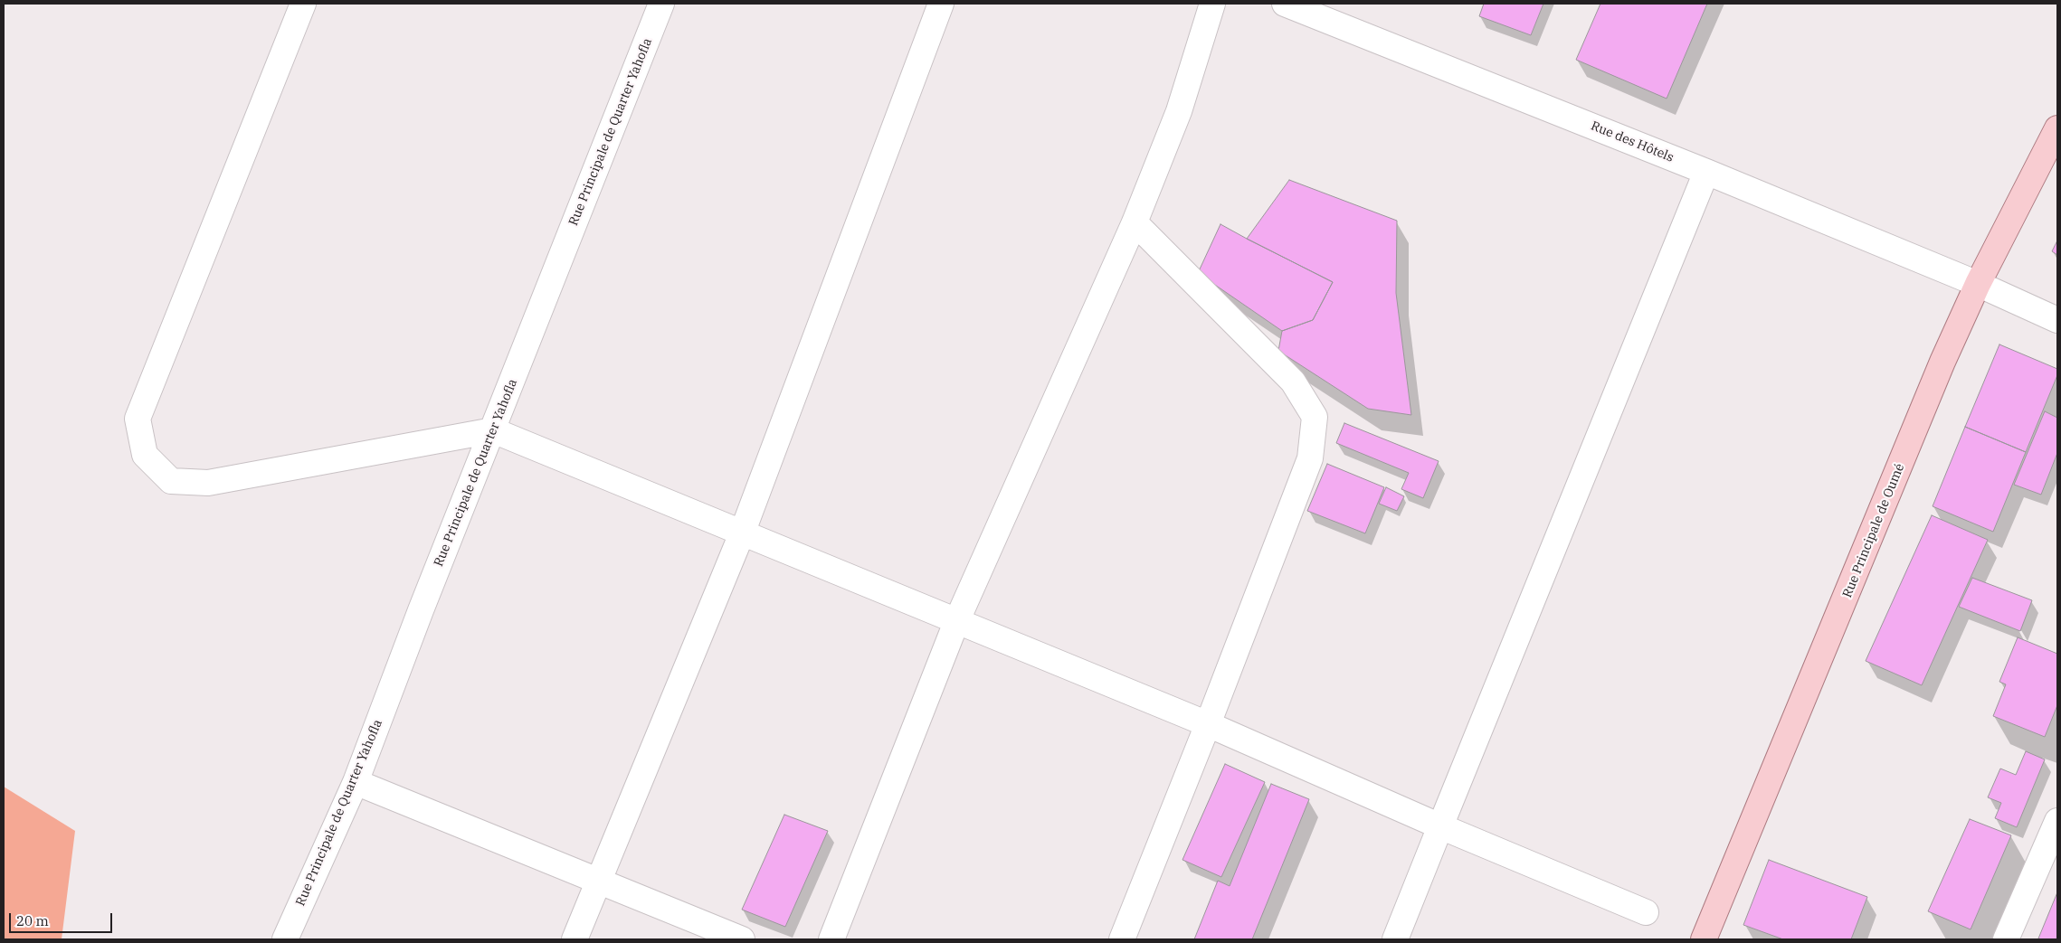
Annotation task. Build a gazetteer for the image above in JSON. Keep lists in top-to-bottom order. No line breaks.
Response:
{"streets":{"main road":["Rue Principale de Oumé"],"street":["Rue Principale de Quarter Yahofla","Rue des Hôtels"]},"crossings":[["Rue des Hôtels","Rue Principale de Oumé"]],"scale_bar":"20 m"}
